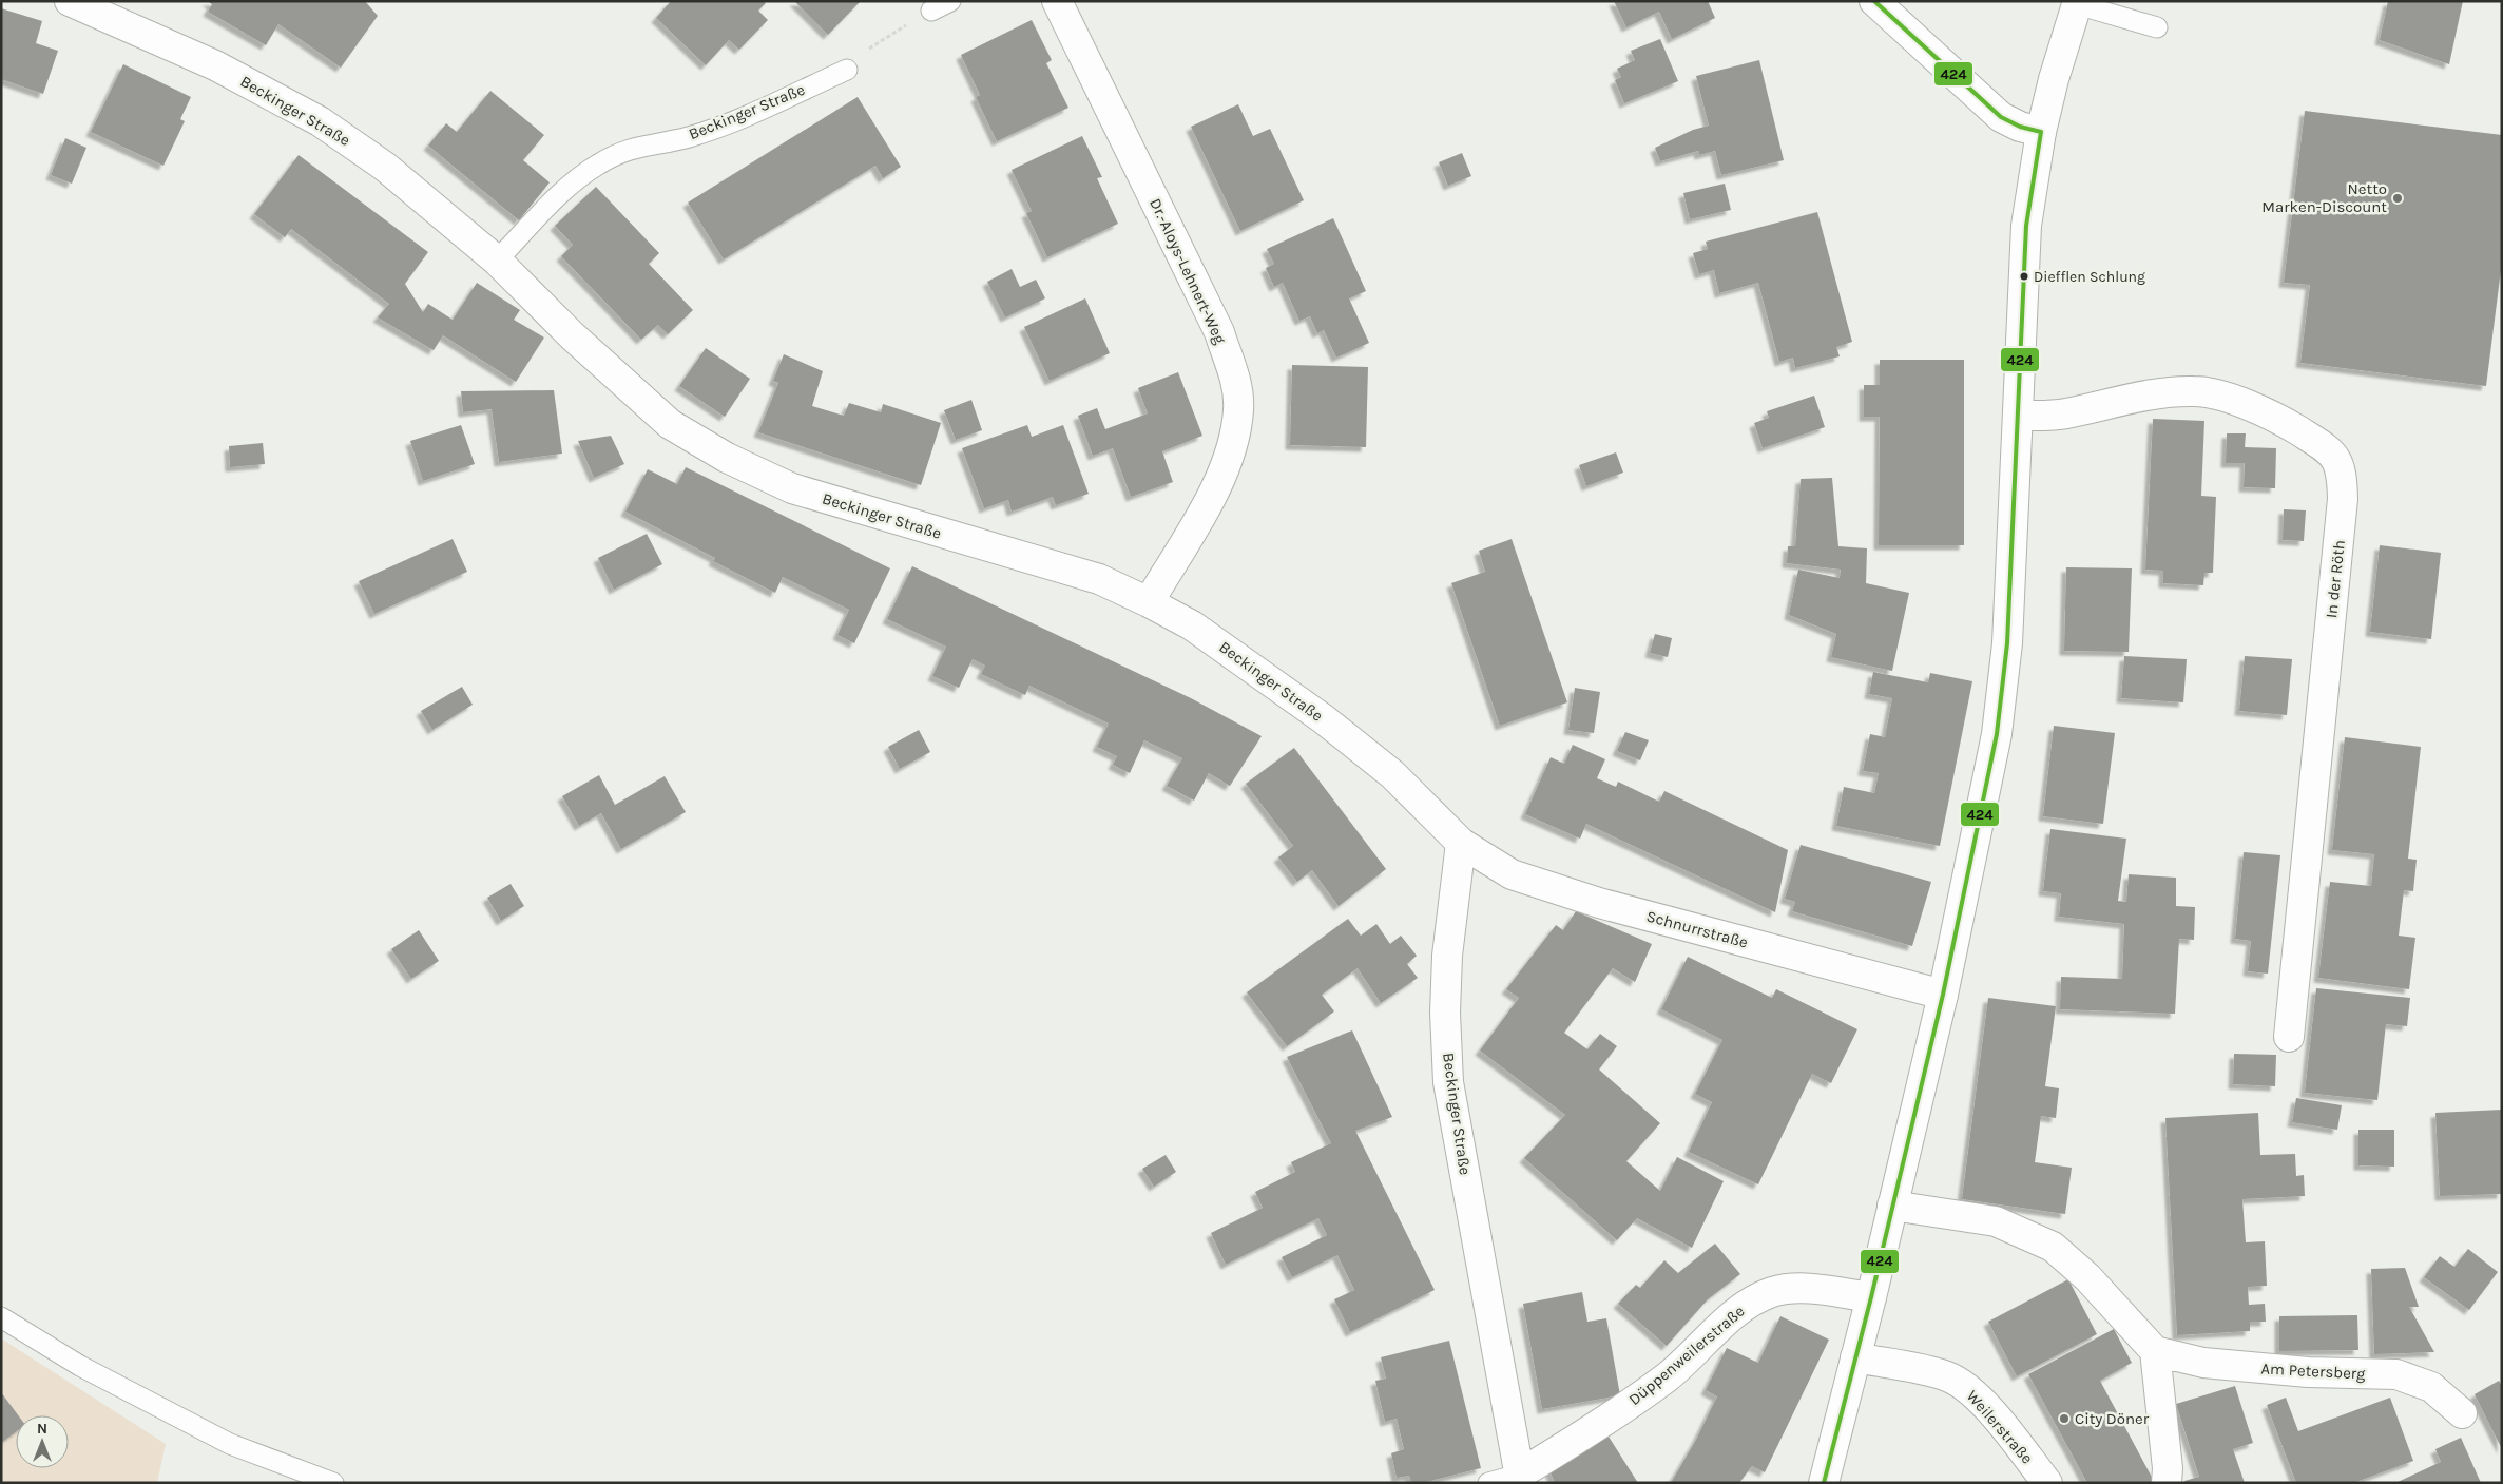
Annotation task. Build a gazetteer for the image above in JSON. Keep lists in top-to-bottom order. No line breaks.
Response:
{"streets":{"street":["Beckinger Straße","Dr.-Aloys-Lehnert-Weg","In der Röth","Schnurrstraße","Düppenweilerstraße","Am Petersberg","Weilerstraße"]},"crossings":[["Beckinger Straße","Dr.-Aloys-Lehnert-Weg"],["Beckinger Straße","Schnurrstraße"],["Beckinger Straße","Düppenweilerstraße"]],"places":["Netto Marken-Discount","Diefflen Schlung","City Döner"],"lines":["transit line 424"],"north":"top"}
